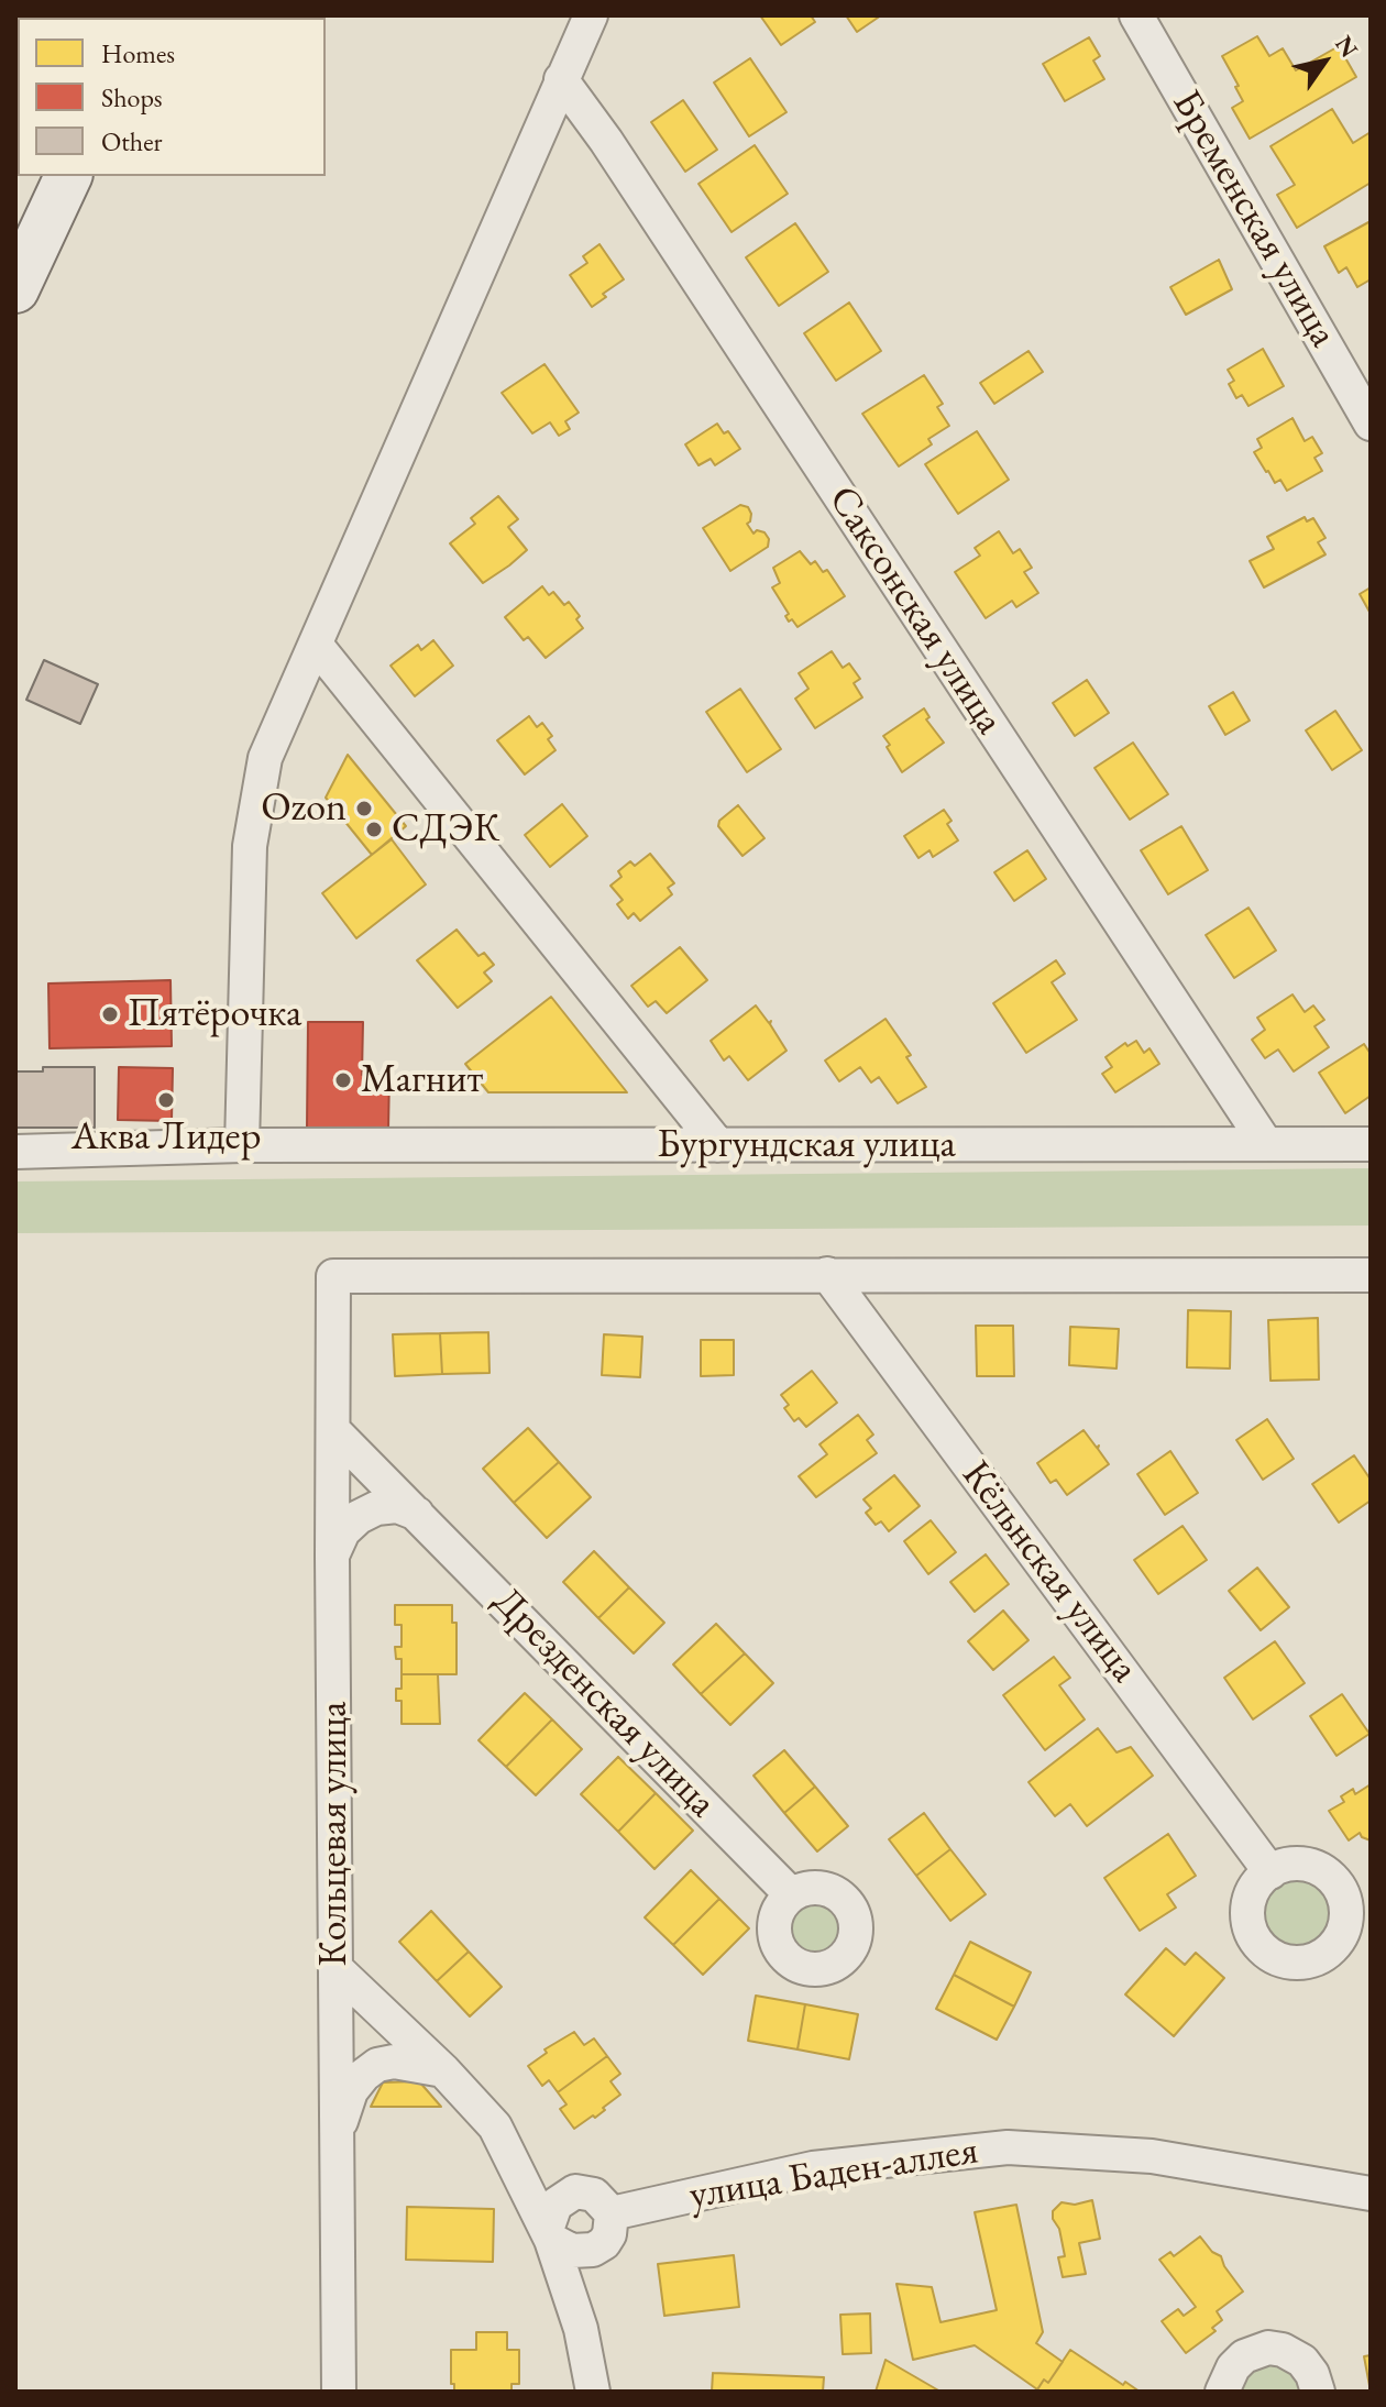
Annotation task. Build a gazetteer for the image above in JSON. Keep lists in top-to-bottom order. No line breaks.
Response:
{"streets":{"street":["Бременская улица","Саксонская улица","Бургундская улица","Кёльнская улица","Дрезденская улица","Кольцевая улица","улица Баден-аллея"]},"crossings":[["Саксонская улица","Бургундская улица"],["Кёльнская улица","Кольцевая улица"],["Дрезденская улица","Кольцевая улица"]],"places":["Ozon","СДЭК","Пятёрочка","Магнит","Аква Лидер"],"legend":["Homes","Shops","Other"],"north":"top right"}
